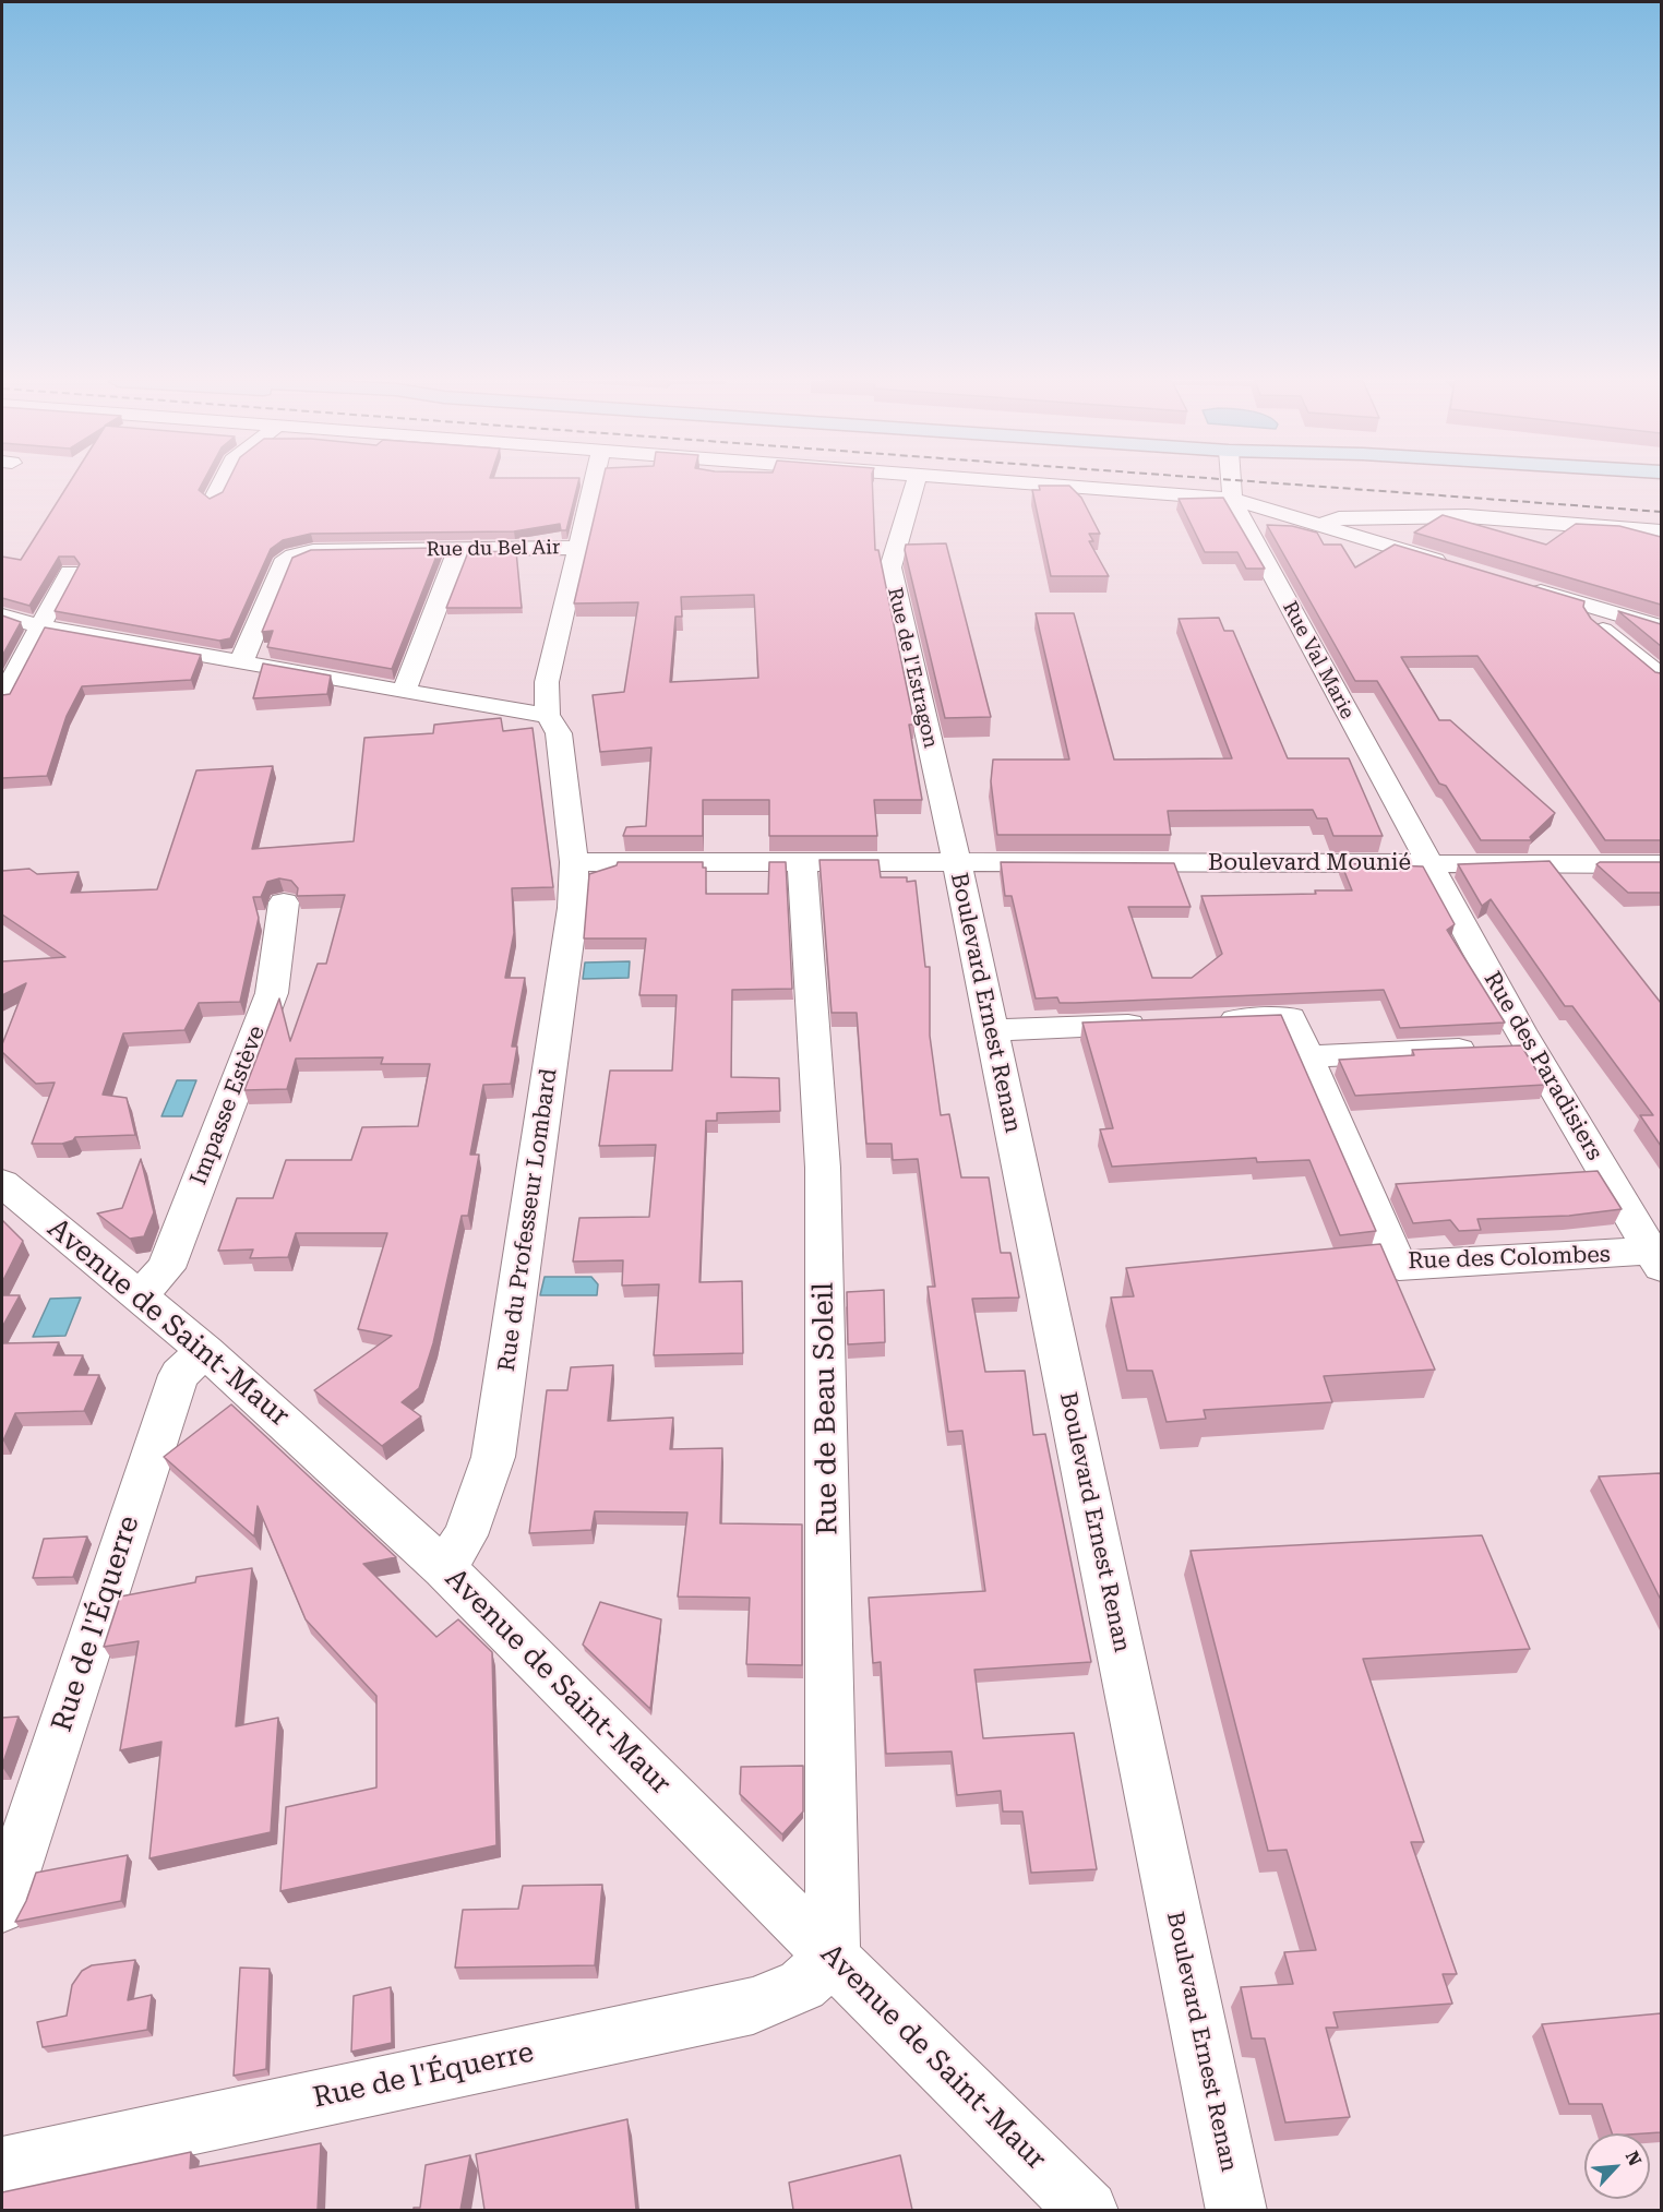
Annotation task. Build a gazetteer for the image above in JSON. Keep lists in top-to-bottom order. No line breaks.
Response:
{"streets":{"street":["Rue du Bel Air","Rue Val Marie","Rue de l'Estragon","Boulevard Mounié","Boulevard Ernest Renan","Rue des Paradisiers","Impasse Estève","Rue du Professeur Lombard","Rue des Colombes","Avenue de Saint-Maur","Rue de Beau Soleil","Rue de l'Équerre"]},"crossings":[["Rue Val Marie","Boulevard Mounié"],["Rue Val Marie","Rue des Paradisiers"],["Rue de l'Estragon","Boulevard Mounié"],["Rue de l'Estragon","Boulevard Ernest Renan"],["Boulevard Mounié","Boulevard Ernest Renan"],["Boulevard Mounié","Rue des Paradisiers"],["Boulevard Ernest Renan","Rue du Professeur Lombard"],["Boulevard Ernest Renan","Rue de Beau Soleil"],["Rue des Paradisiers","Rue des Colombes"],["Impasse Estève","Avenue de Saint-Maur"],["Rue du Professeur Lombard","Avenue de Saint-Maur"],["Avenue de Saint-Maur","Rue de Beau Soleil"],["Avenue de Saint-Maur","Rue de l'Équerre"],["Rue de Beau Soleil","Rue de l'Équerre"]],"north":"top right"}
